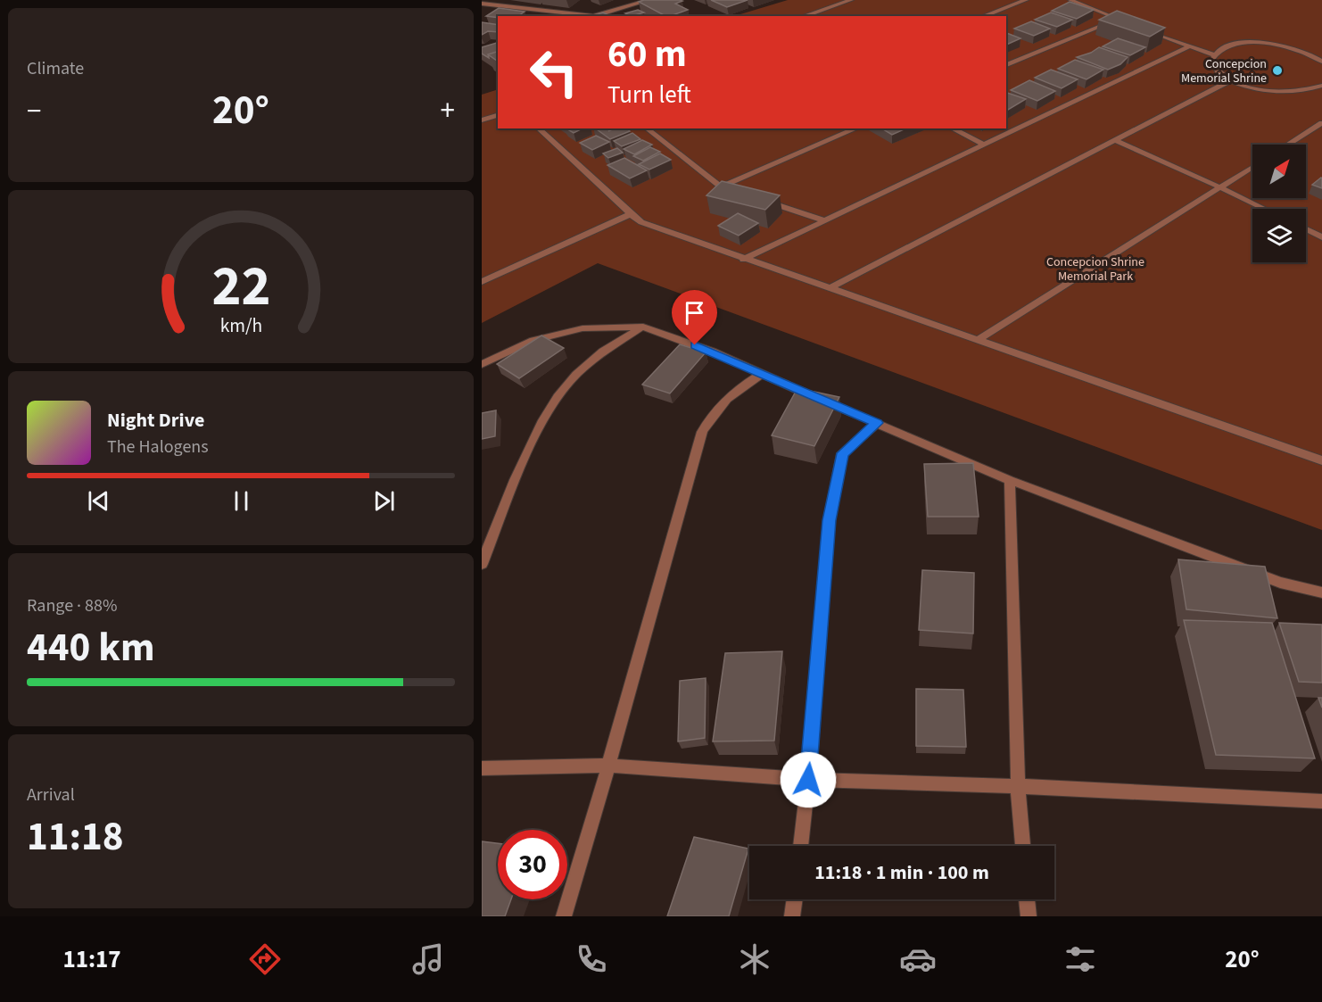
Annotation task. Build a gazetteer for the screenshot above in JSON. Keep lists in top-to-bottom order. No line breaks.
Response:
{"parks":["Concepcion Shrine Memorial Park"],"places":["Concepcion Memorial Shrine"],"north":"top right","page":{"tile":["Climate",["Range · 88%","440 km"],["Arrival","11:18"]],"turn":["60 m","Turn left"],"heat":["−","20°","+"],"song":["Night Drive","The Halogens"],"limit":"30","trip":"11:18 · 1 min · 100 m","tabs":["11:17","20°"],"gauge":["22","km/h"]}}
